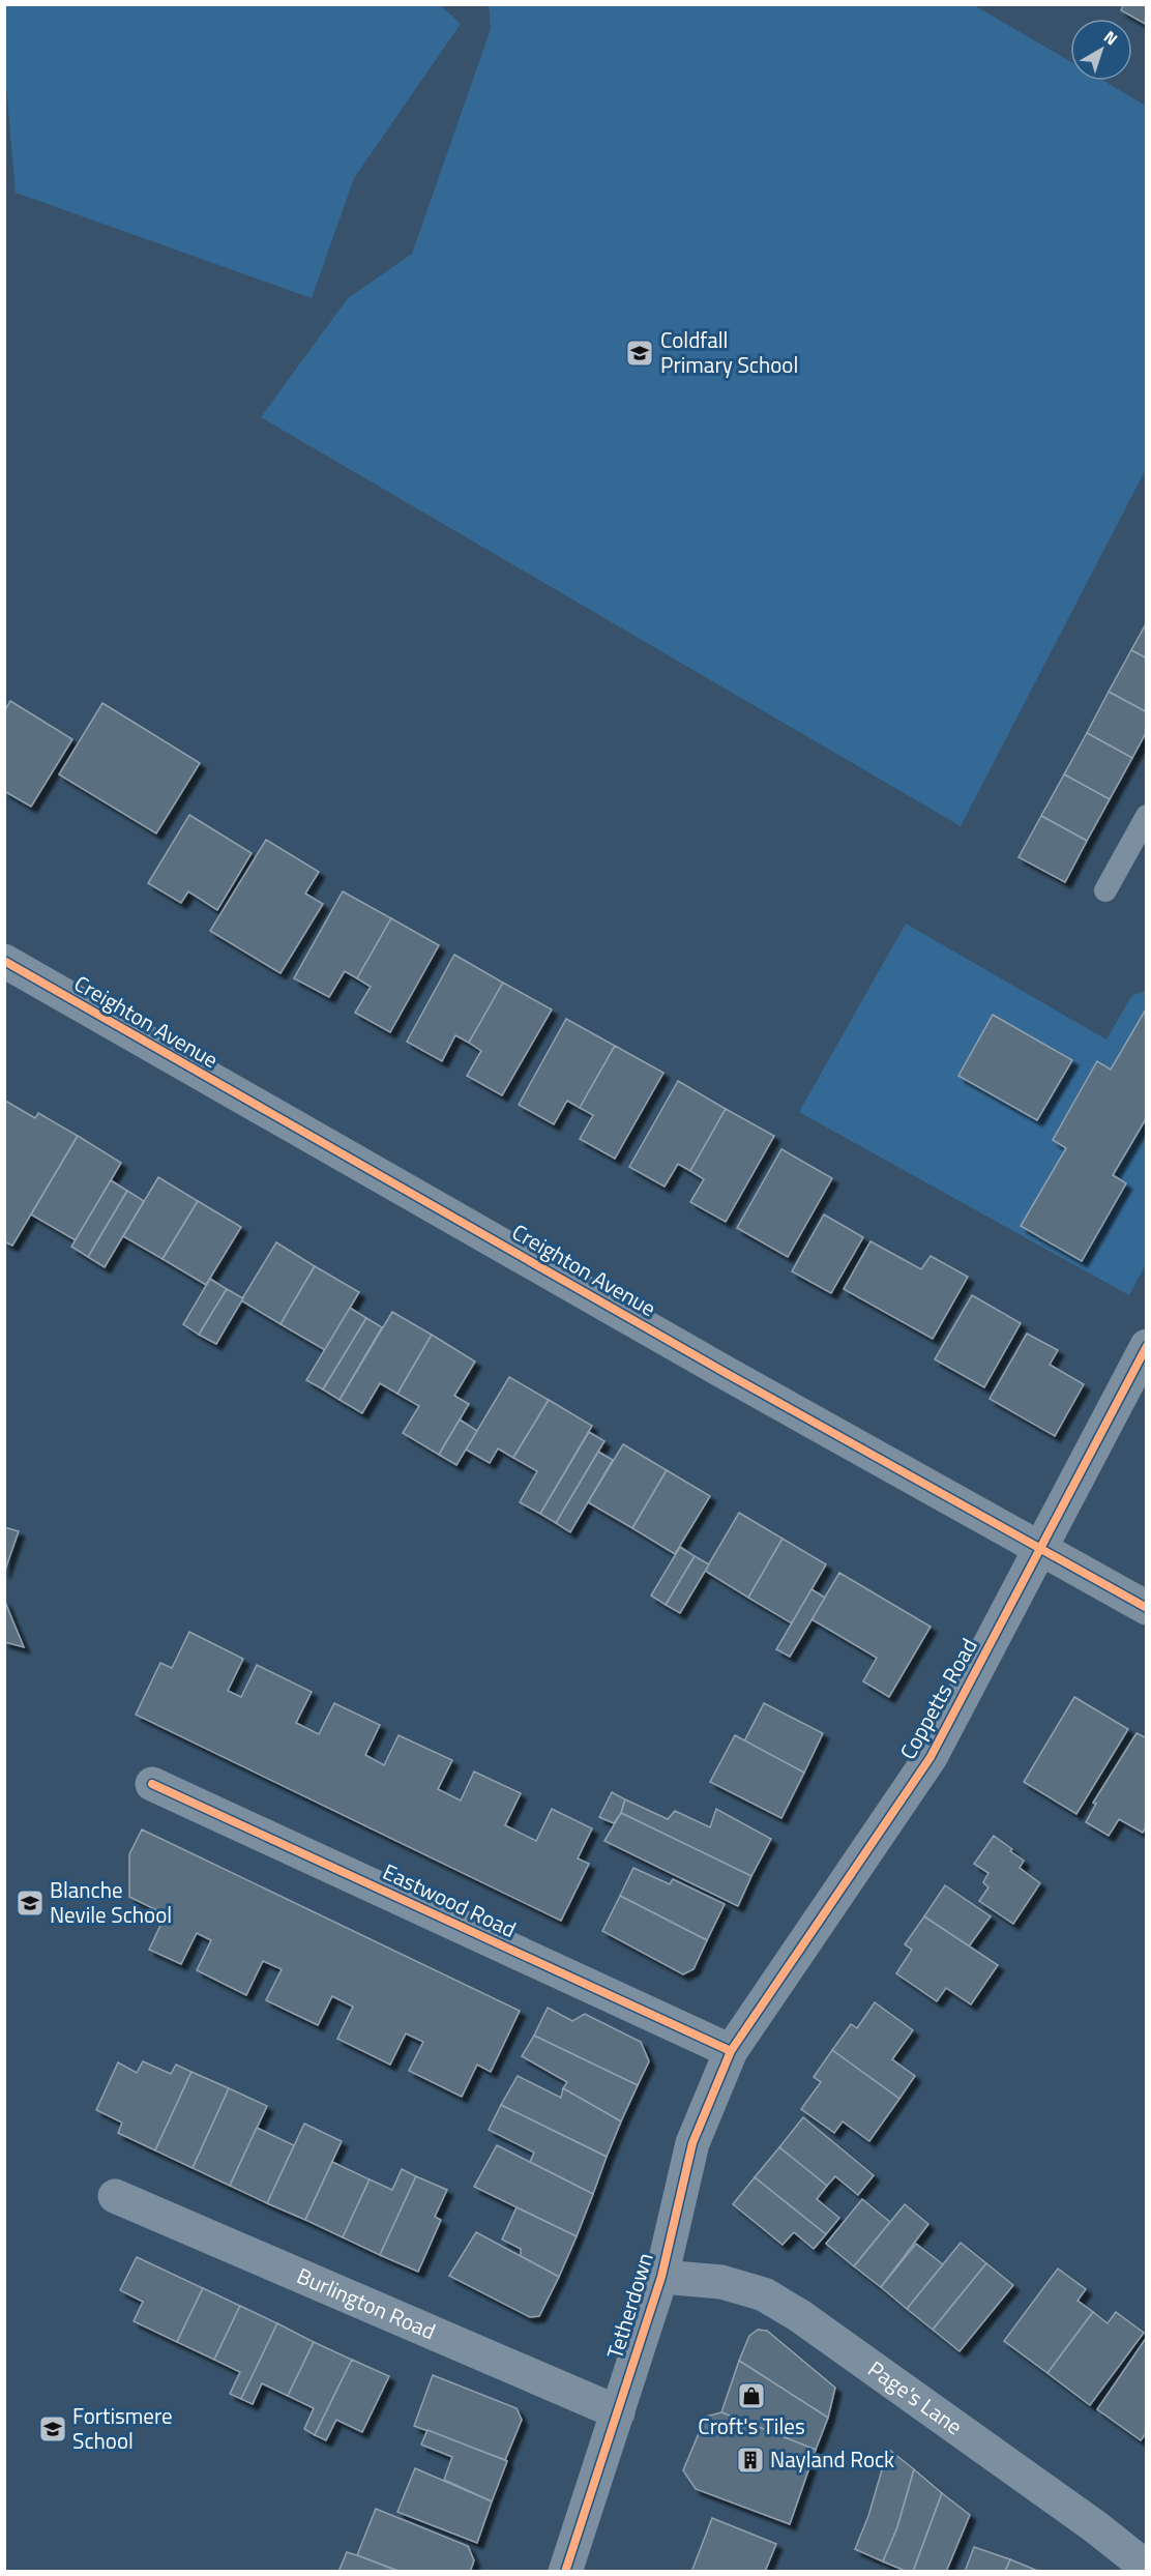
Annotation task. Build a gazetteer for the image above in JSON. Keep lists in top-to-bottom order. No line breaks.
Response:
{"streets":{"street":["Creighton Avenue","Coppetts Road","Eastwood Road","Burlington Road","Tetherdown","Page's Lane"]},"crossings":[["Creighton Avenue","Coppetts Road"],["Coppetts Road","Eastwood Road"],["Coppetts Road","Tetherdown"],["Eastwood Road","Tetherdown"],["Burlington Road","Tetherdown"],["Tetherdown","Page's Lane"]],"places":{"school or university":["Coldfall Primary School","Blanche Nevile School","Fortismere School"],"shop":["Croft's Tiles"],"building":["Nayland Rock"]},"north":"top right"}
